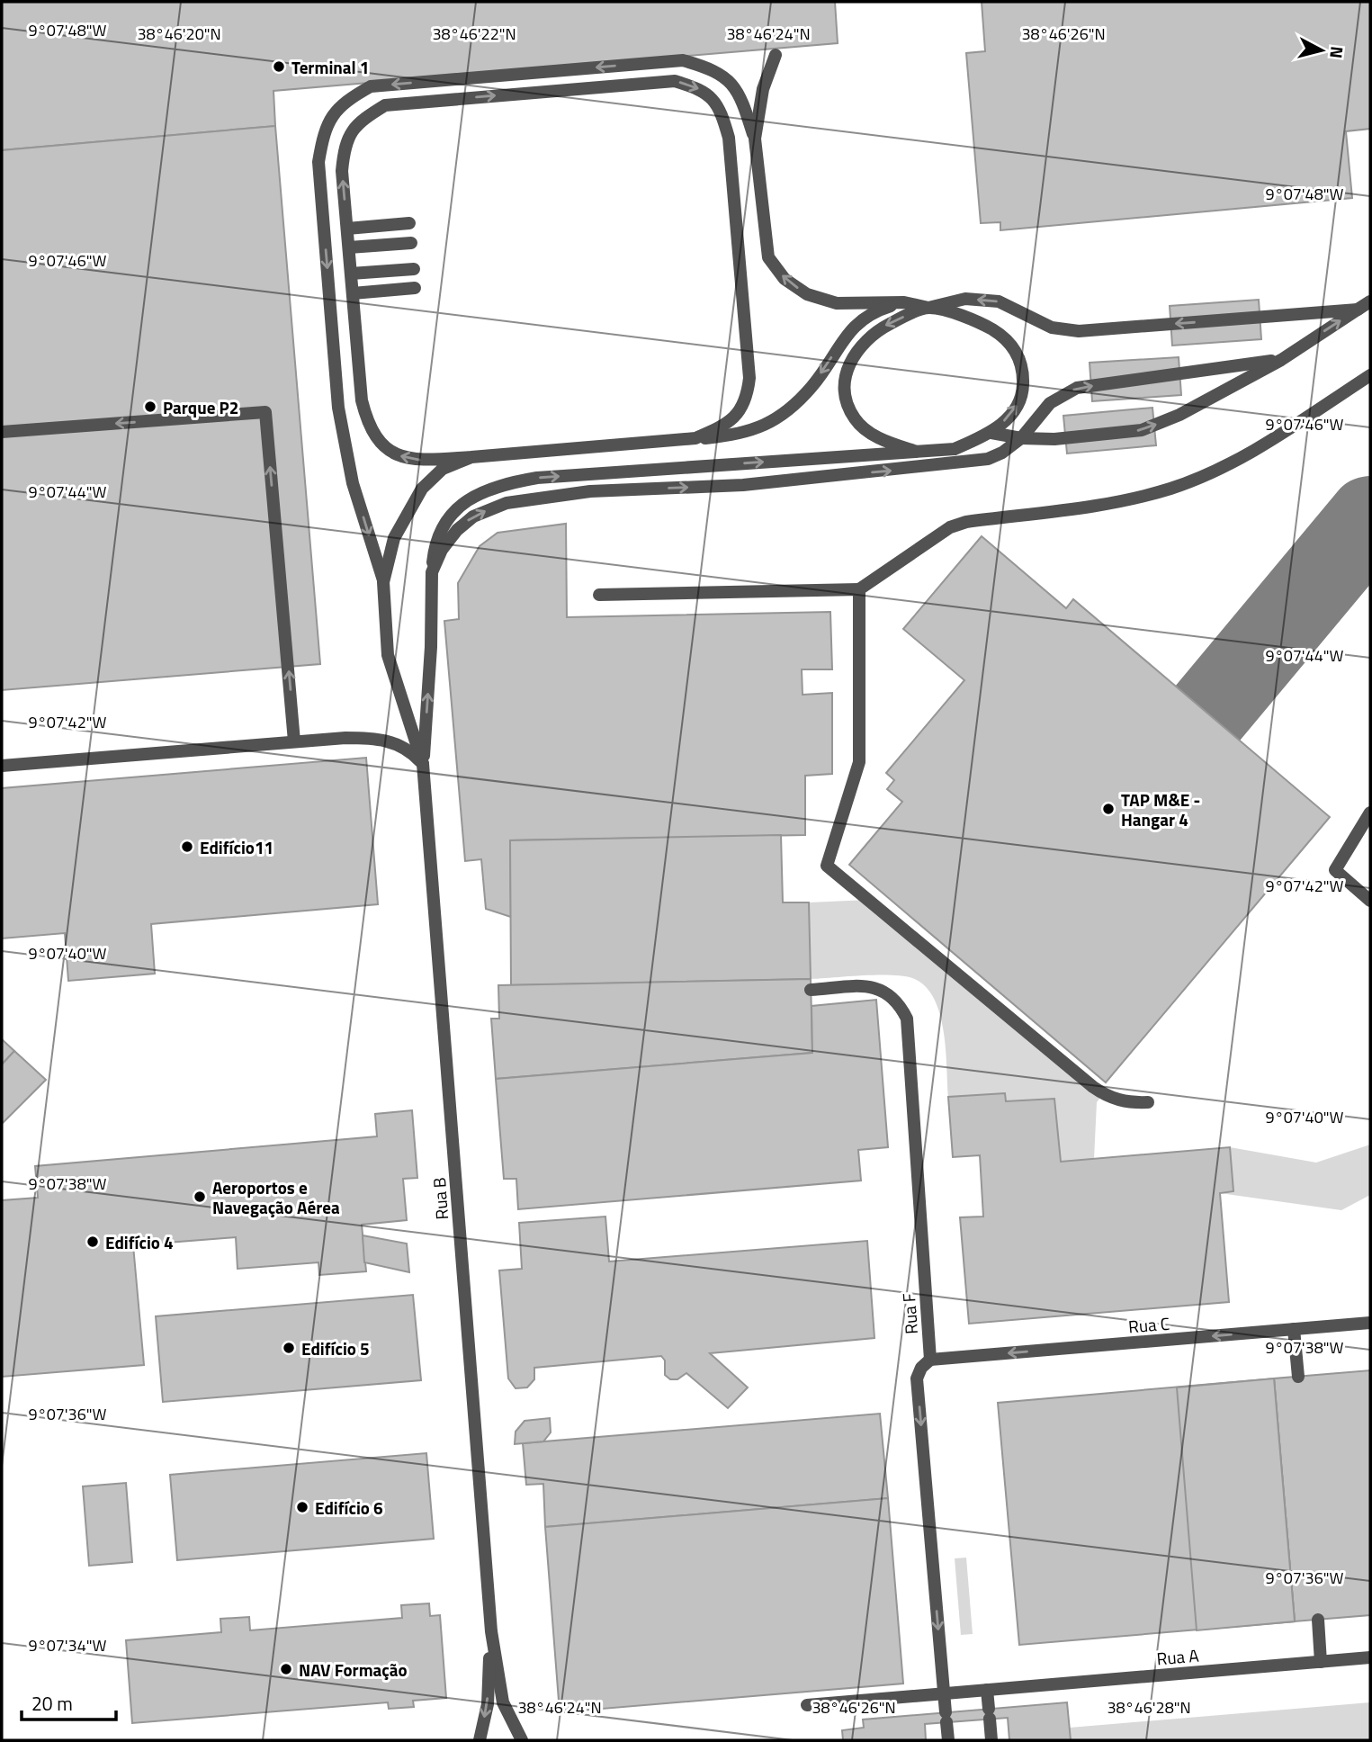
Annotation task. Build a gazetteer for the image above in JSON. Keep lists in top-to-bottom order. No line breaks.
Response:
{"streets":{"street":["Rua B","Rua F","Rua C","Rua A"]},"crossings":[["Rua F","Rua C"],["Rua F","Rua A"]],"one_way":["Rua F","Rua C"],"places":["Terminal 1","Parque P2","TAP M&E - Hangar 4","Edifício11","Aeroportos e Navegação Aérea","Edifício 4","Edifício 5","Edifício 6","NAV Formação"],"scale_bar":"20 m","north":"right","coordinates":["9°07'48\"W","38°46'20\"N","38°46'22\"N","38°46'24\"N","38°46'26\"N","9°07'46\"W","9°07'44\"W","9°07'42\"W","9°07'40\"W","9°07'38\"W","9°07'36\"W","9°07'34\"W","38°46'28\"N"]}
